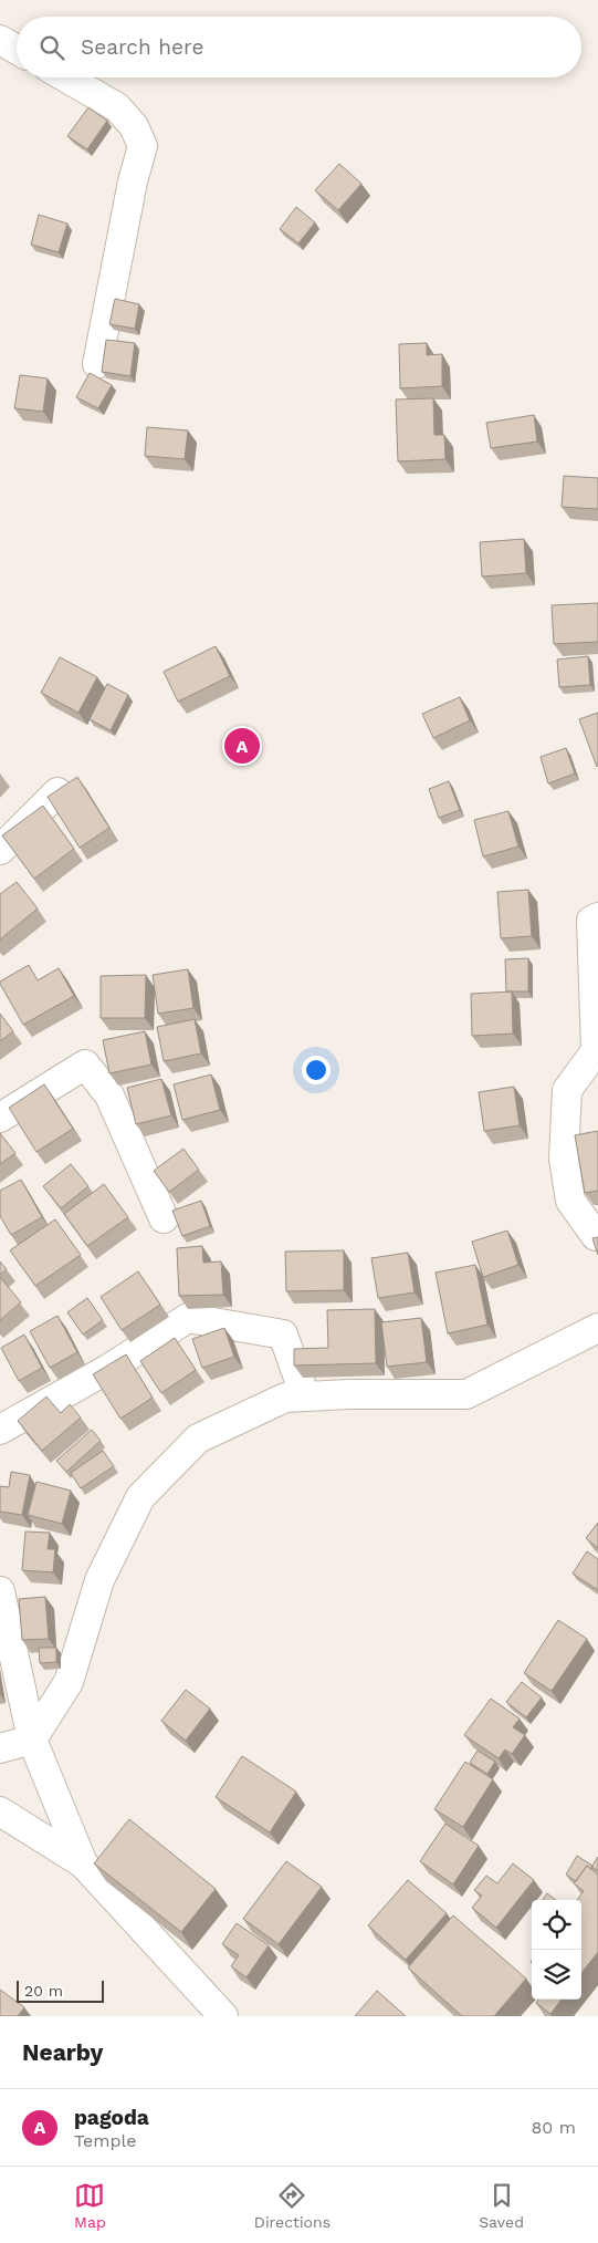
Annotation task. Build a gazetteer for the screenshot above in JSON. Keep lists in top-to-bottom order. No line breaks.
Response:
{"scale_bar":"20 m","page":{"search":"Search here","pins":"A","scale":"20 m","heading":"Nearby","list":[{"mark":"A","name":"pagoda","note":"Temple","value":"80 m"}],"nav":["Map","Directions","Saved"]}}
